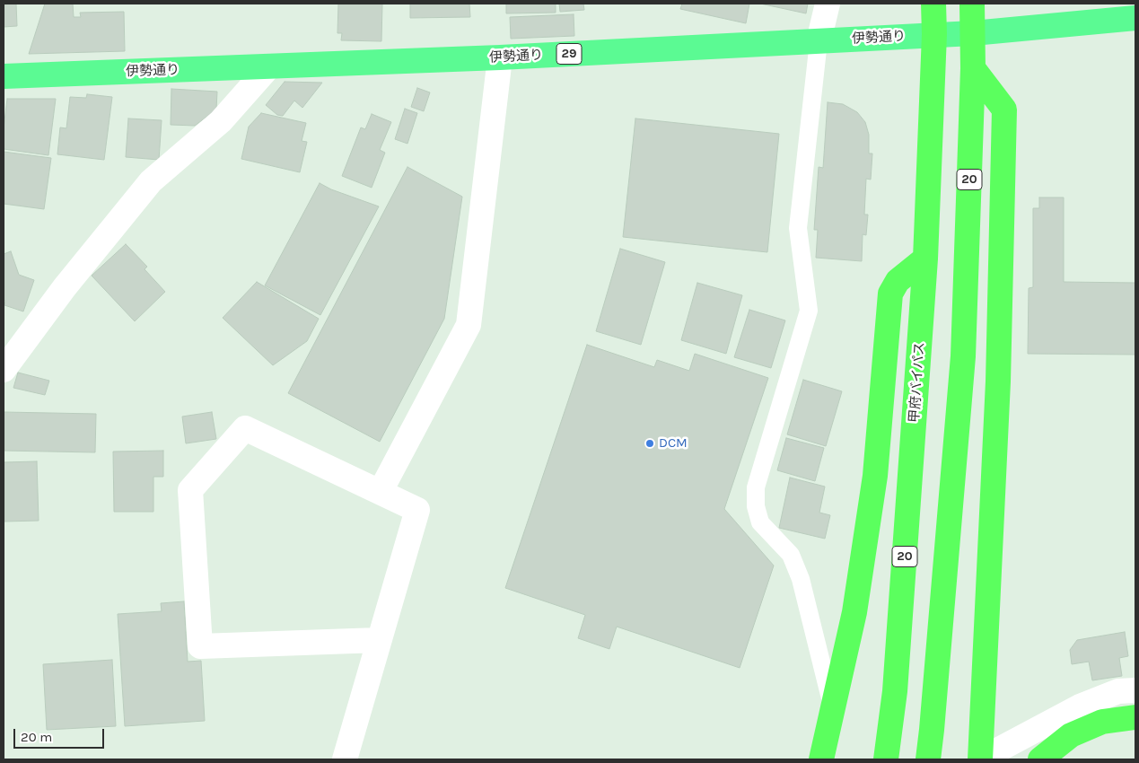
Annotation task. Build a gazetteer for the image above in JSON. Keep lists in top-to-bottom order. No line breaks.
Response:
{"streets":{"highway":["20","甲府バイパス"],"main road":["伊勢通り","29"]},"crossings":[["伊勢通り","20"],["伊勢通り","甲府バイパス"]],"places":["DCM"],"scale_bar":"20 m"}
